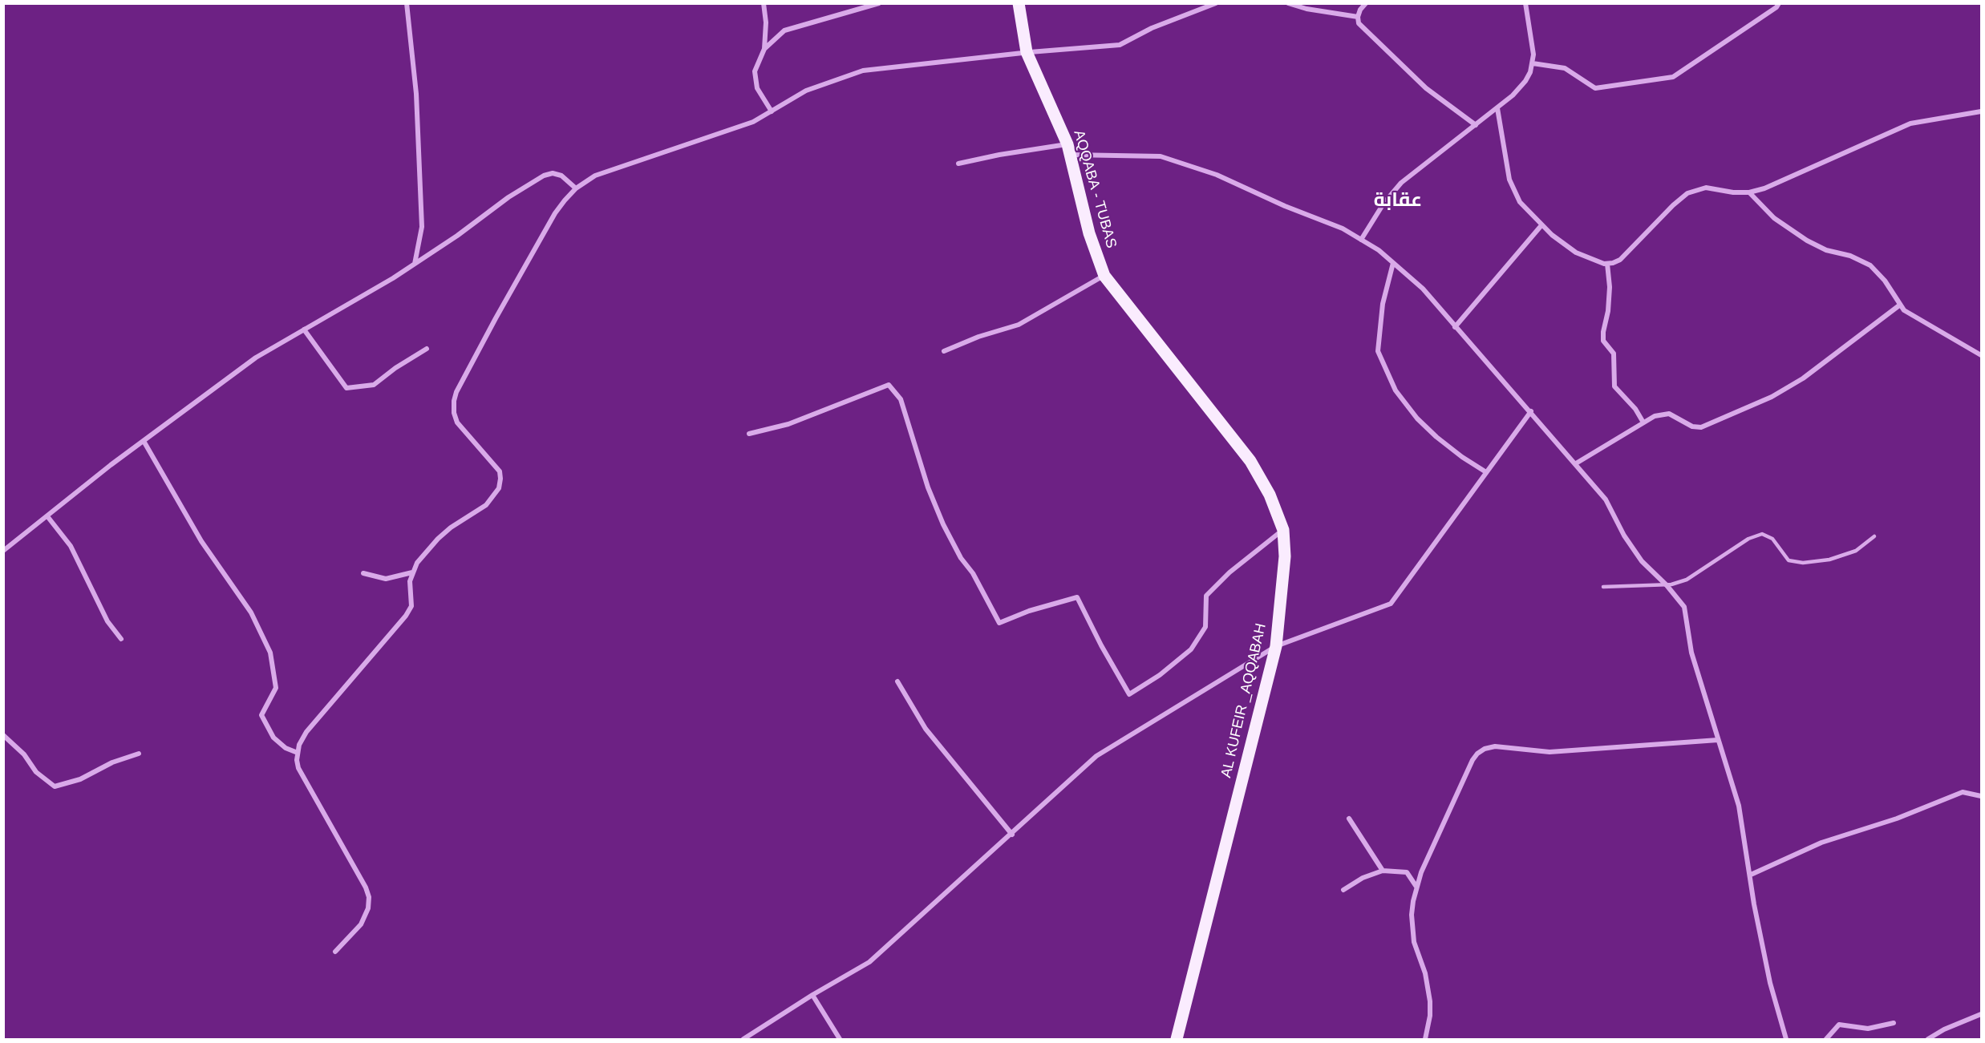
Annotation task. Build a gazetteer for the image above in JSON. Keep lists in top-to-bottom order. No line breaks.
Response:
{"streets":{"main road":["AQQABA - TUBAS","AL KUFEIR _AQQABAH"]},"crossings":[["AQQABA - TUBAS","AL KUFEIR _AQQABAH"]],"districts":["عقابة"]}
